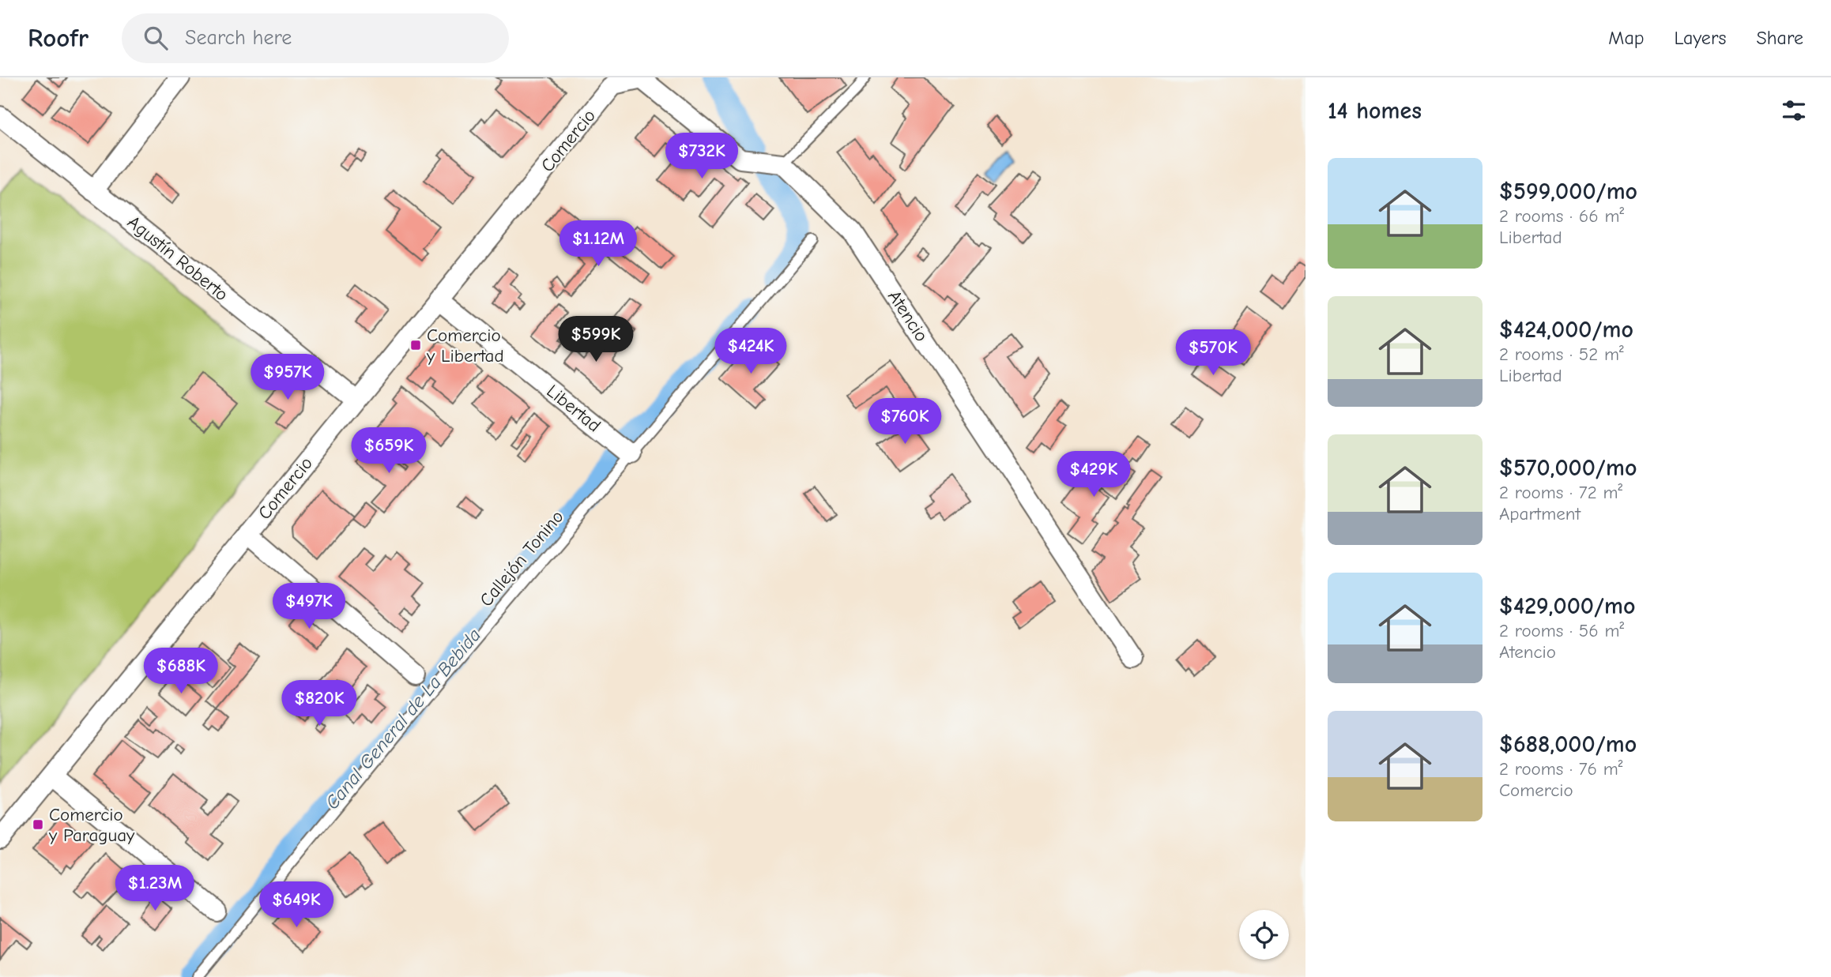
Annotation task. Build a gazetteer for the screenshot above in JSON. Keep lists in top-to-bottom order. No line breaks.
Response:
{"streets":{"street":["Comercio","Agustín Roberto","Atencio","Libertad"],"lane":["Callejón Tonino"]},"crossings":[["Comercio","Agustín Roberto"],["Comercio","Libertad"],["Libertad","Callejón Tonino"]],"water":["Canal General de La Bebida"],"places":{"transit":["Comercio y Libertad","Comercio y Paraguay"]},"page":{"header":"Roofr","search":"Search here","nav":["Map","Layers","Share"],"heading":"14 homes","price":["$732K","$1.12M","$599K","$424K","$570K","$957K","$760K","$659K","$429K","$497K","$688K","$820K","$1.23M","$649K"],"list":[{"name":"$599,000/mo","note":"2 rooms · 66 m² · Libertad"},{"name":"$424,000/mo","note":"2 rooms · 52 m² · Libertad"},{"name":"$570,000/mo","note":"2 rooms · 72 m² · Apartment"},{"name":"$429,000/mo","note":"2 rooms · 56 m² · Atencio"},{"name":"$688,000/mo","note":"2 rooms · 76 m² · Comercio"}]}}
